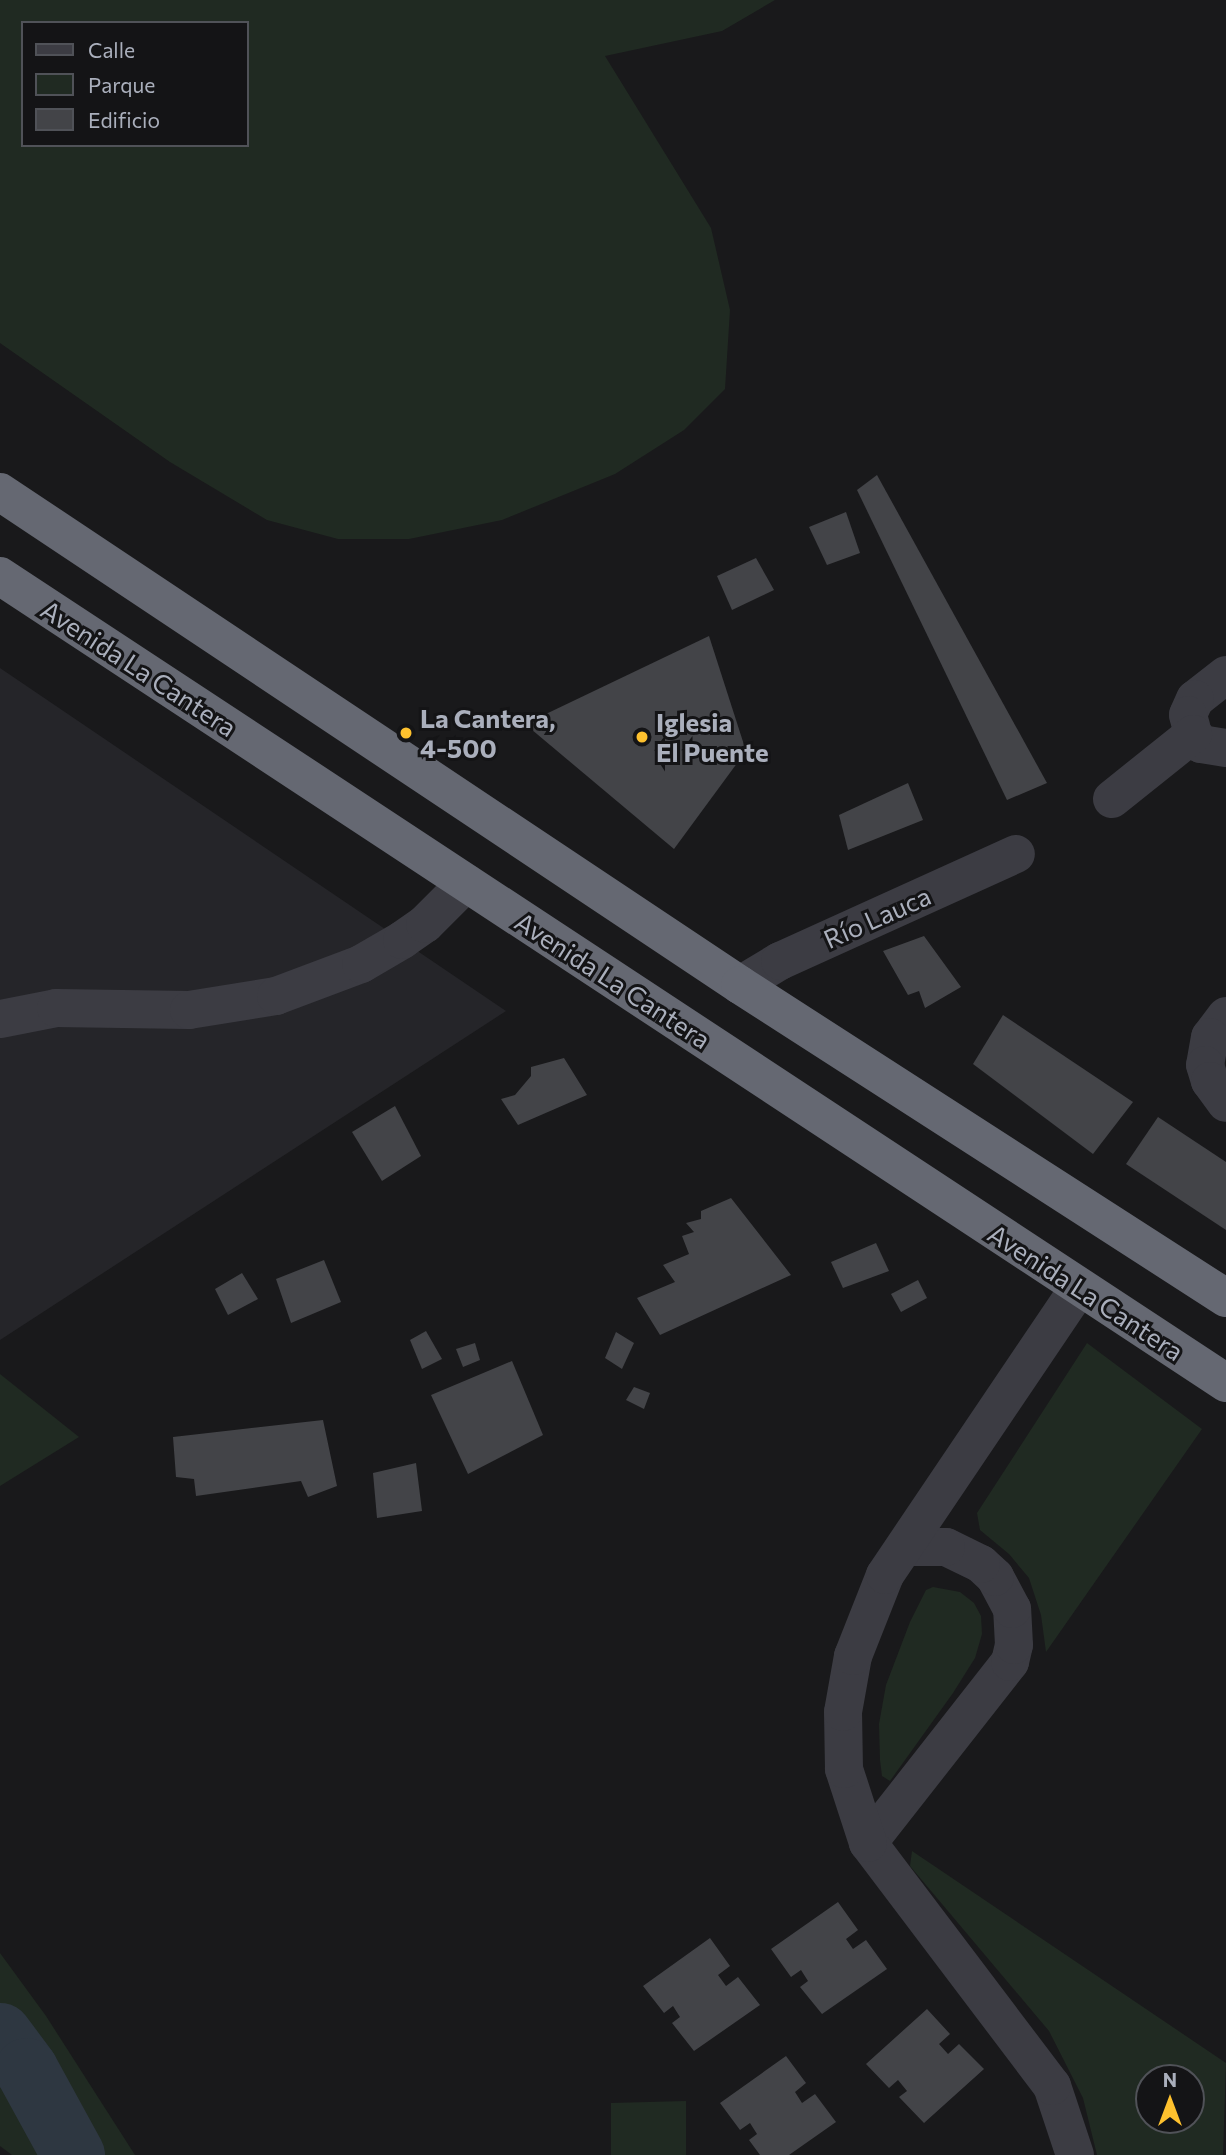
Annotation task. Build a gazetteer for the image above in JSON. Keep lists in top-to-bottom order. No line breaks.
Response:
{"streets":{"highway":["Avenida La Cantera"],"street":["Río Lauca"]},"places":["La Cantera, 4-500","Iglesia El Puente"],"legend":["Calle","Parque","Edificio"],"north":"top"}
